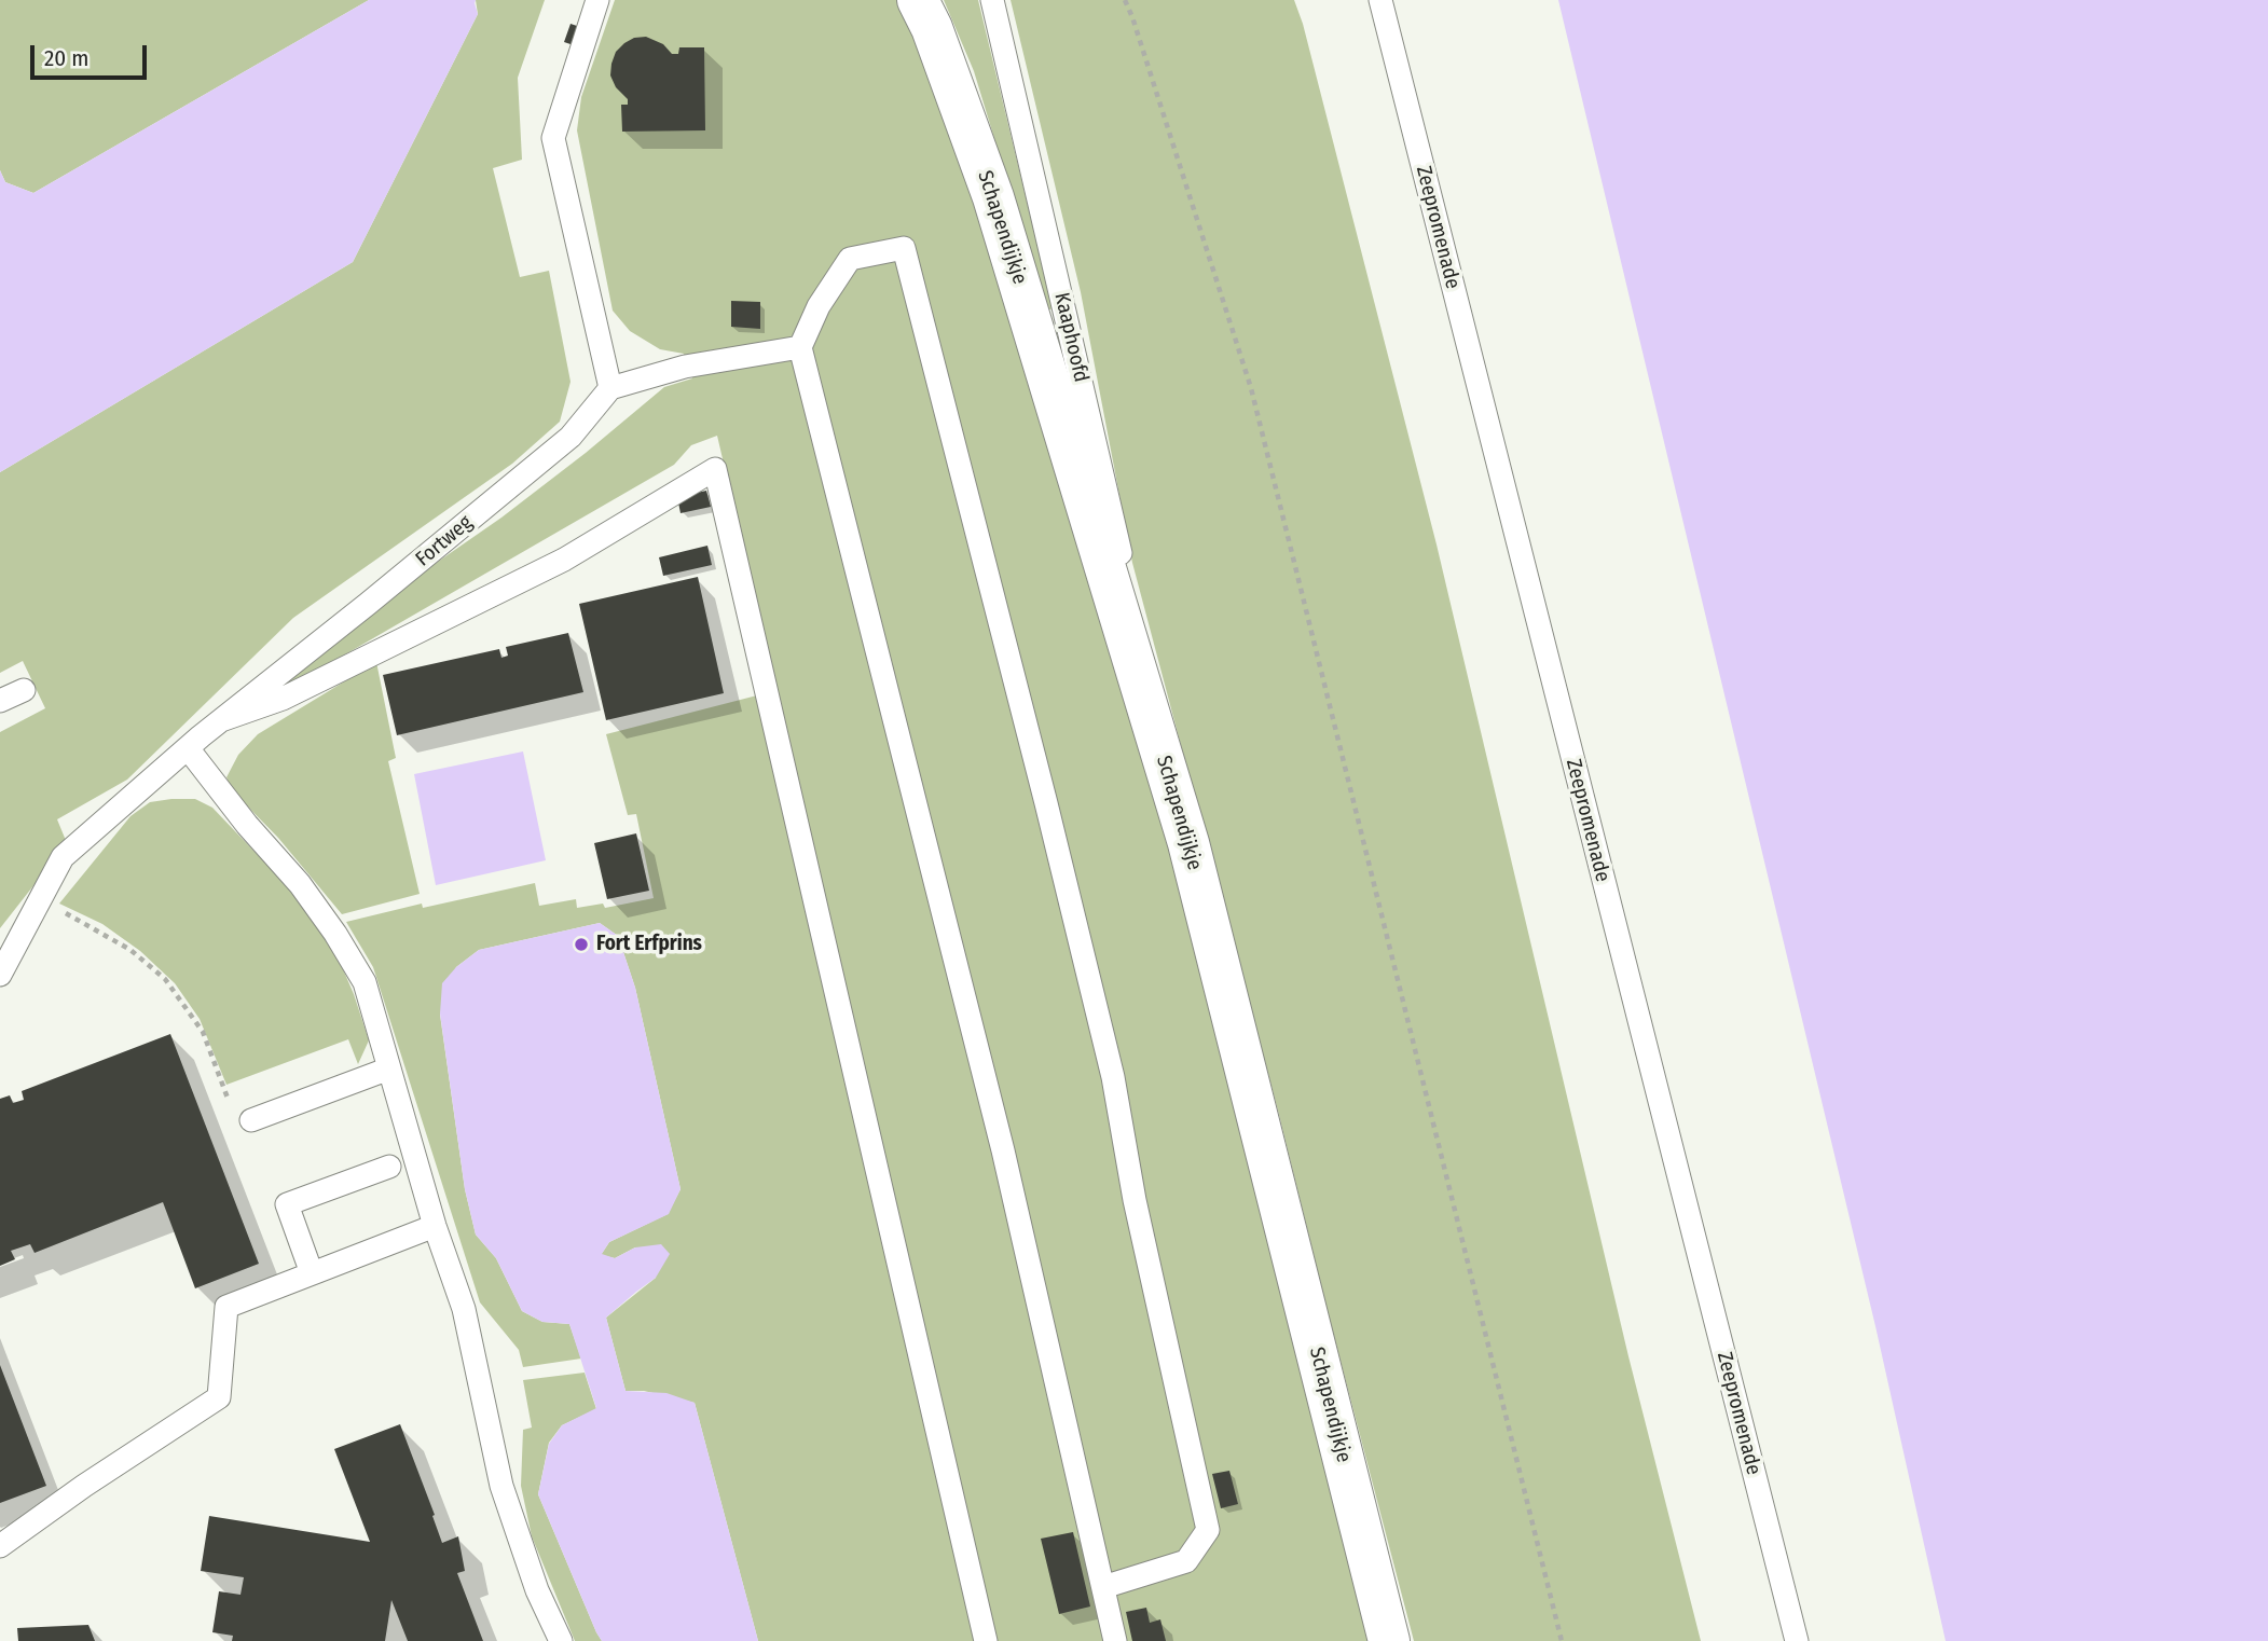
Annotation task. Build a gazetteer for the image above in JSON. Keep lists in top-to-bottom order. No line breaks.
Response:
{"streets":{"street":["Schapendijkje"],"lane":["Zeepromenade","Kaaphoofd","Fortweg"]},"crossings":[["Schapendijkje","Kaaphoofd"]],"places":["Fort Erfprins"],"scale_bar":"20 m"}
